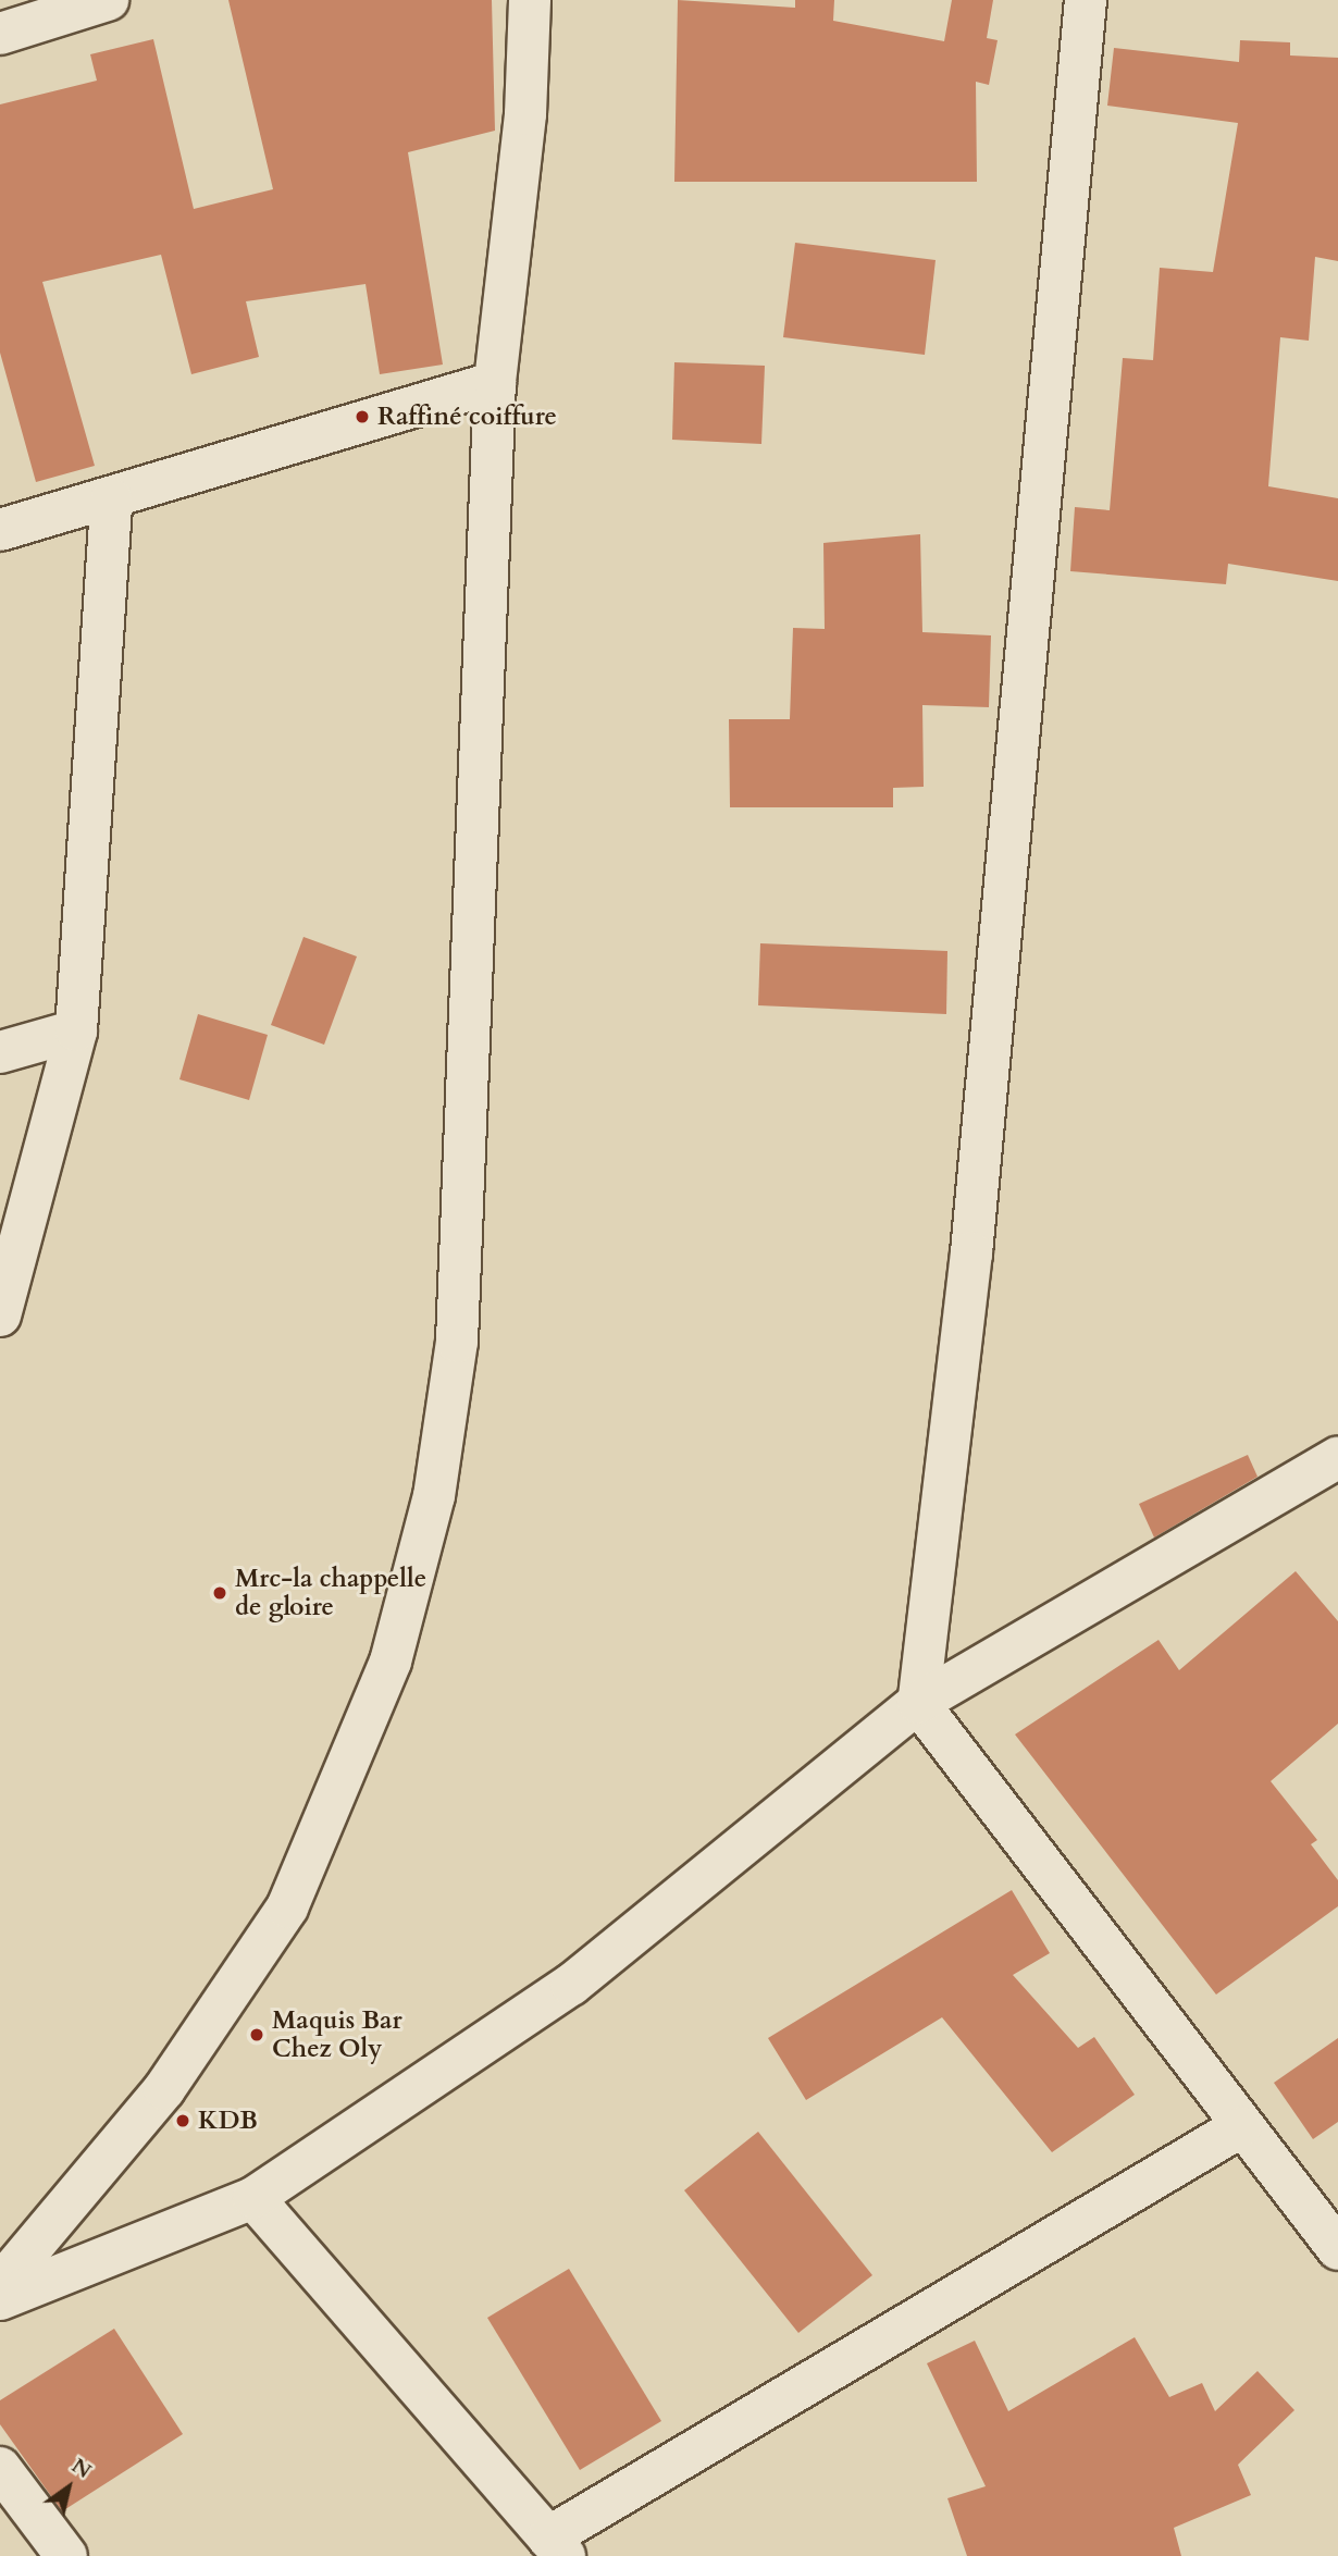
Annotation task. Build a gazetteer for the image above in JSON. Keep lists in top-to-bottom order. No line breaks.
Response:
{"places":["Raffiné coiffure","Mrc-la chappelle de gloire","Maquis Bar Chez Oly","KDB"],"north":"top right"}
